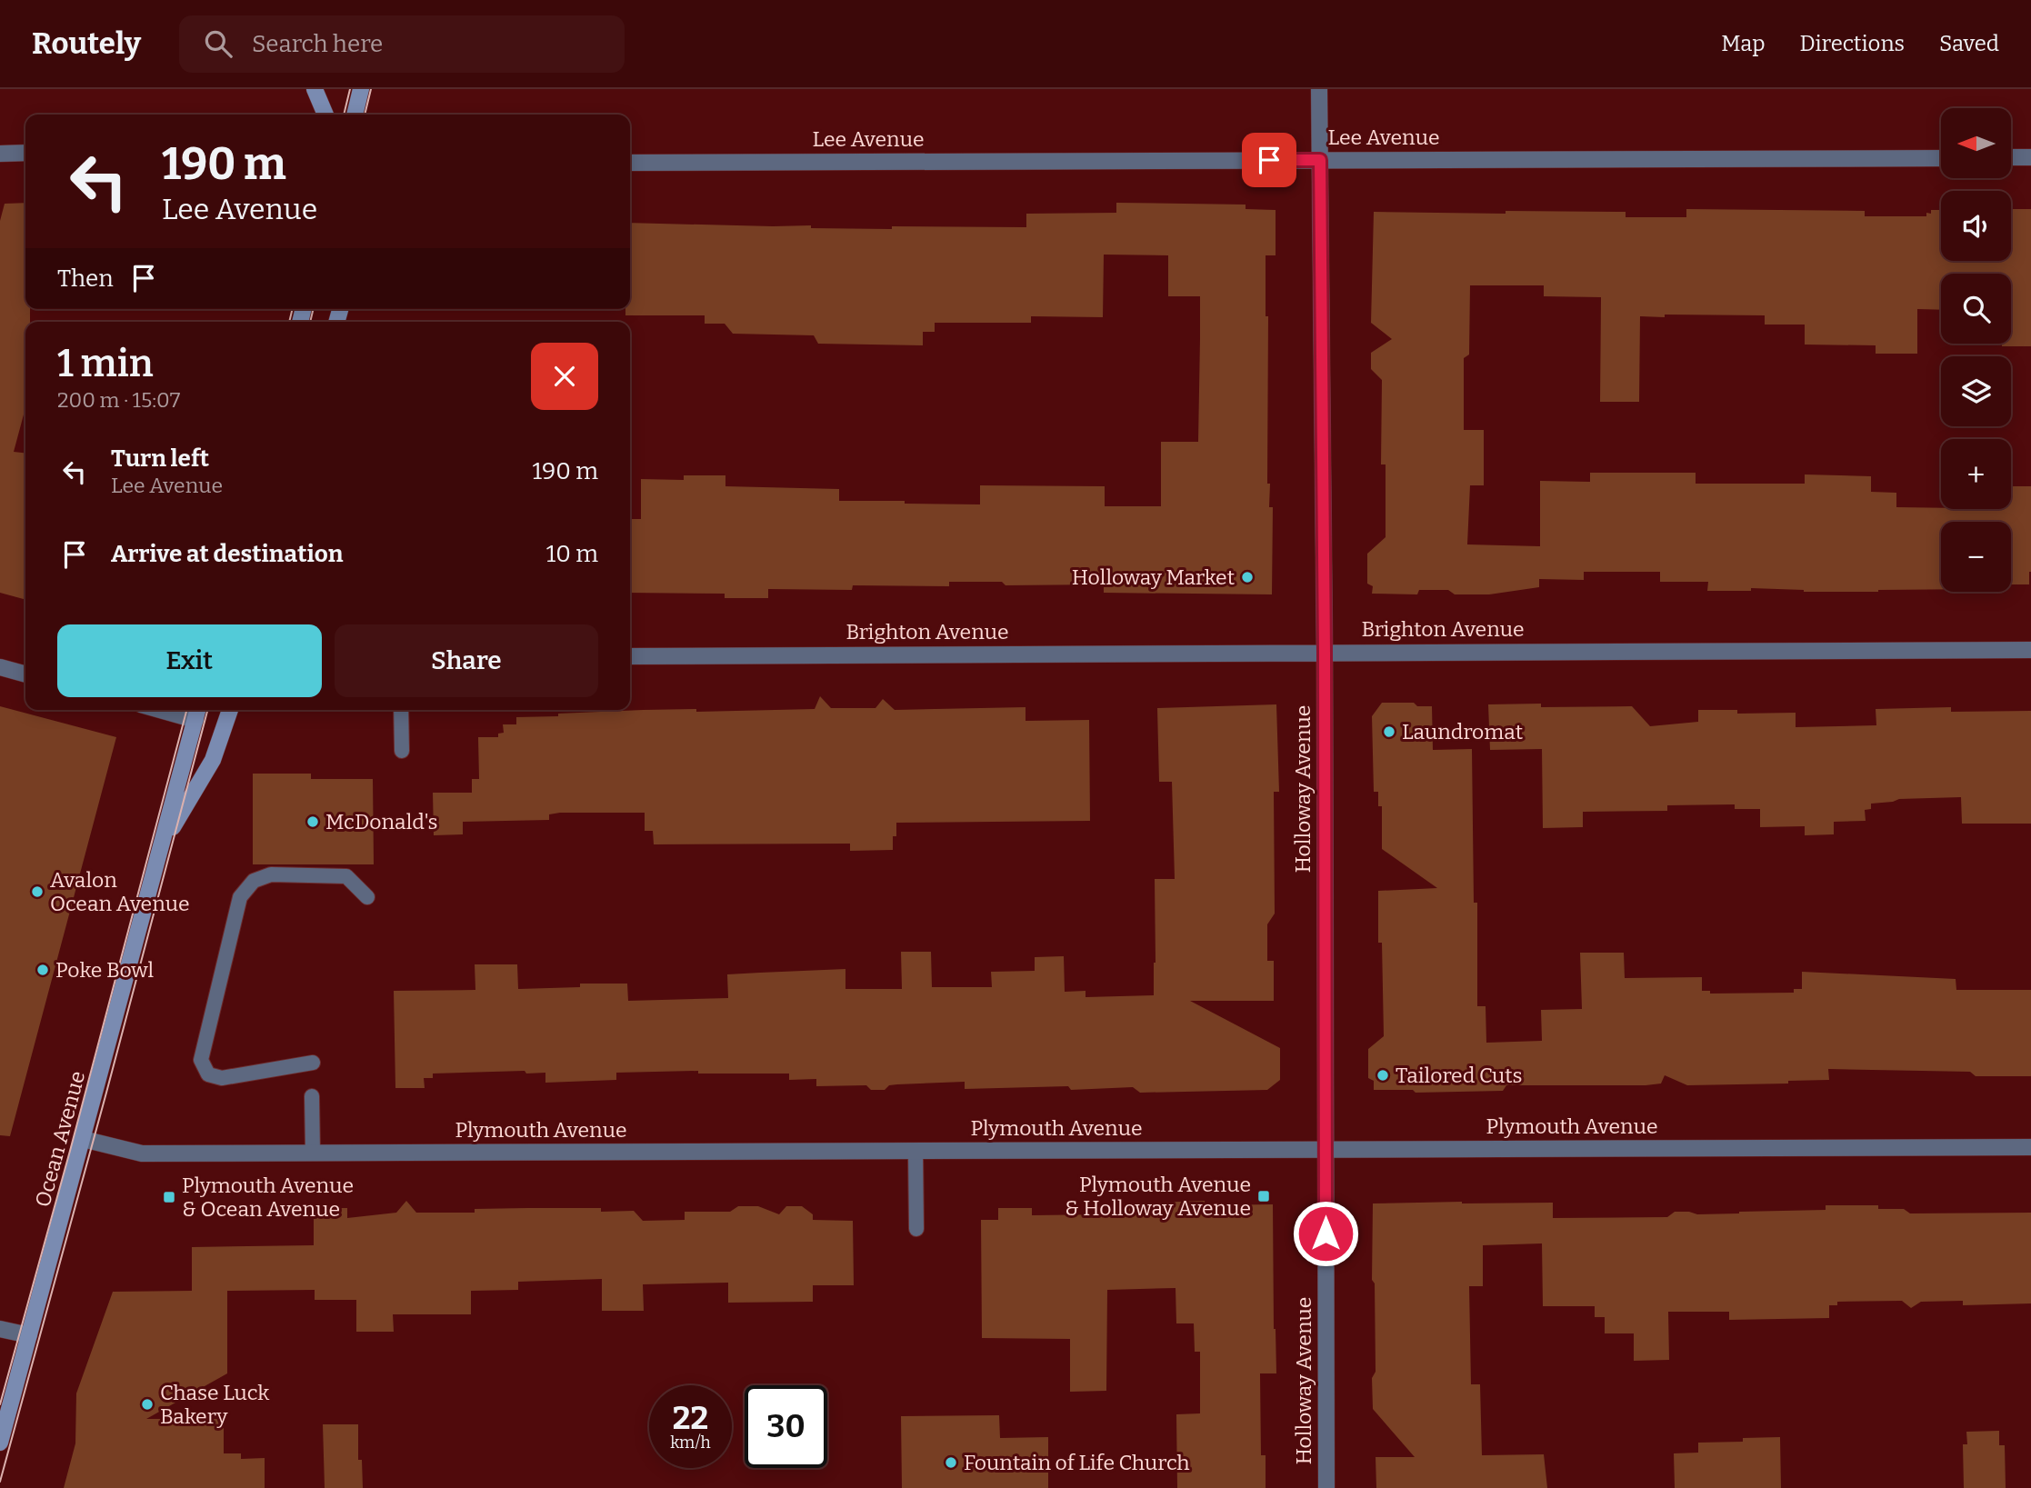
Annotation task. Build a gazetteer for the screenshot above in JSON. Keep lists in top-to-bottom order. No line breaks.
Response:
{"streets":{"main road":["Ocean Avenue"],"street":["Lee Avenue","Brighton Avenue","Holloway Avenue","Plymouth Avenue"]},"crossings":[["Lee Avenue","Holloway Avenue"],["Brighton Avenue","Holloway Avenue"],["Holloway Avenue","Plymouth Avenue"],["Plymouth Avenue","Ocean Avenue"]],"places":{"other":["Holloway Market","Laundromat","McDonald's","Avalon Ocean Avenue","Poke Bowl","Tailored Cuts","Chase Luck Bakery","Fountain of Life Church"],"transit":["Plymouth Avenue & Holloway Avenue","Plymouth Avenue & Ocean Avenue"]},"north":"left","page":{"header":"Routely","search":"Search here","nav":["Map","Directions","Saved"],"map_buttons":["+","−"],"turn":["190 m","Lee Avenue"],"then":"Then","heading":["1 min","200 m · 15:07"],"list":[{"name":"Turn left","note":"Lee Avenue","value":"190 m"},{"name":"Arrive at destination","value":"10 m"}],"buttons":["Exit","Share"],"speed":"22 km/h","limit":"30"}}
